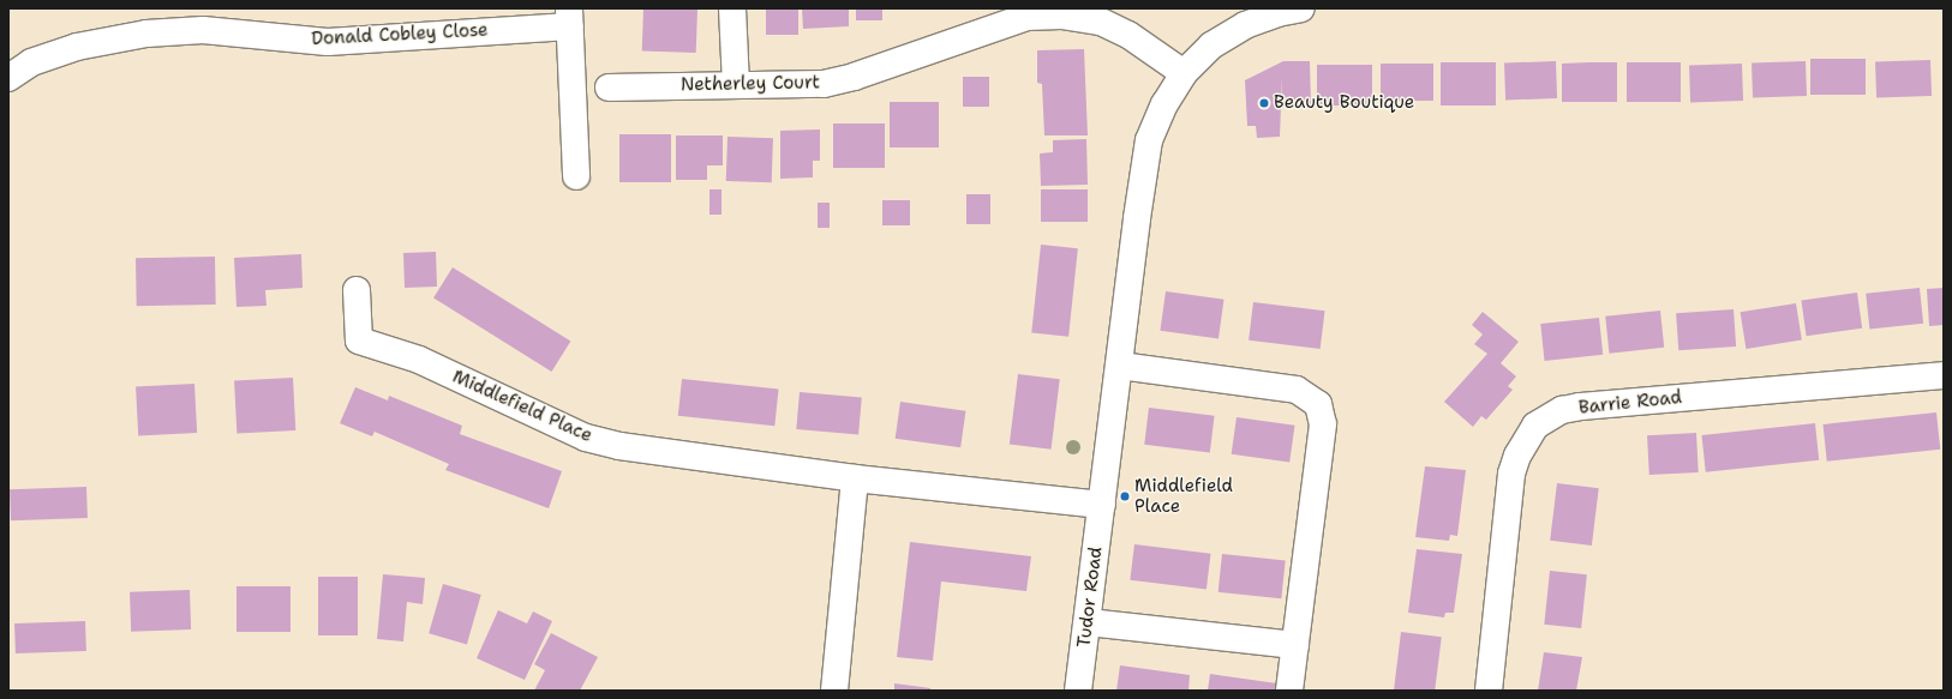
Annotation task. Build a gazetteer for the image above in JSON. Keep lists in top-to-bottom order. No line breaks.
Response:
{"streets":{"street":["Donald Cobley Close","Netherley Court","Barrie Road","Middlefield Place","Tudor Road"]},"crossings":[["Netherley Court","Tudor Road"],["Middlefield Place","Tudor Road"]],"places":["Beauty Boutique","Middlefield Place"]}
